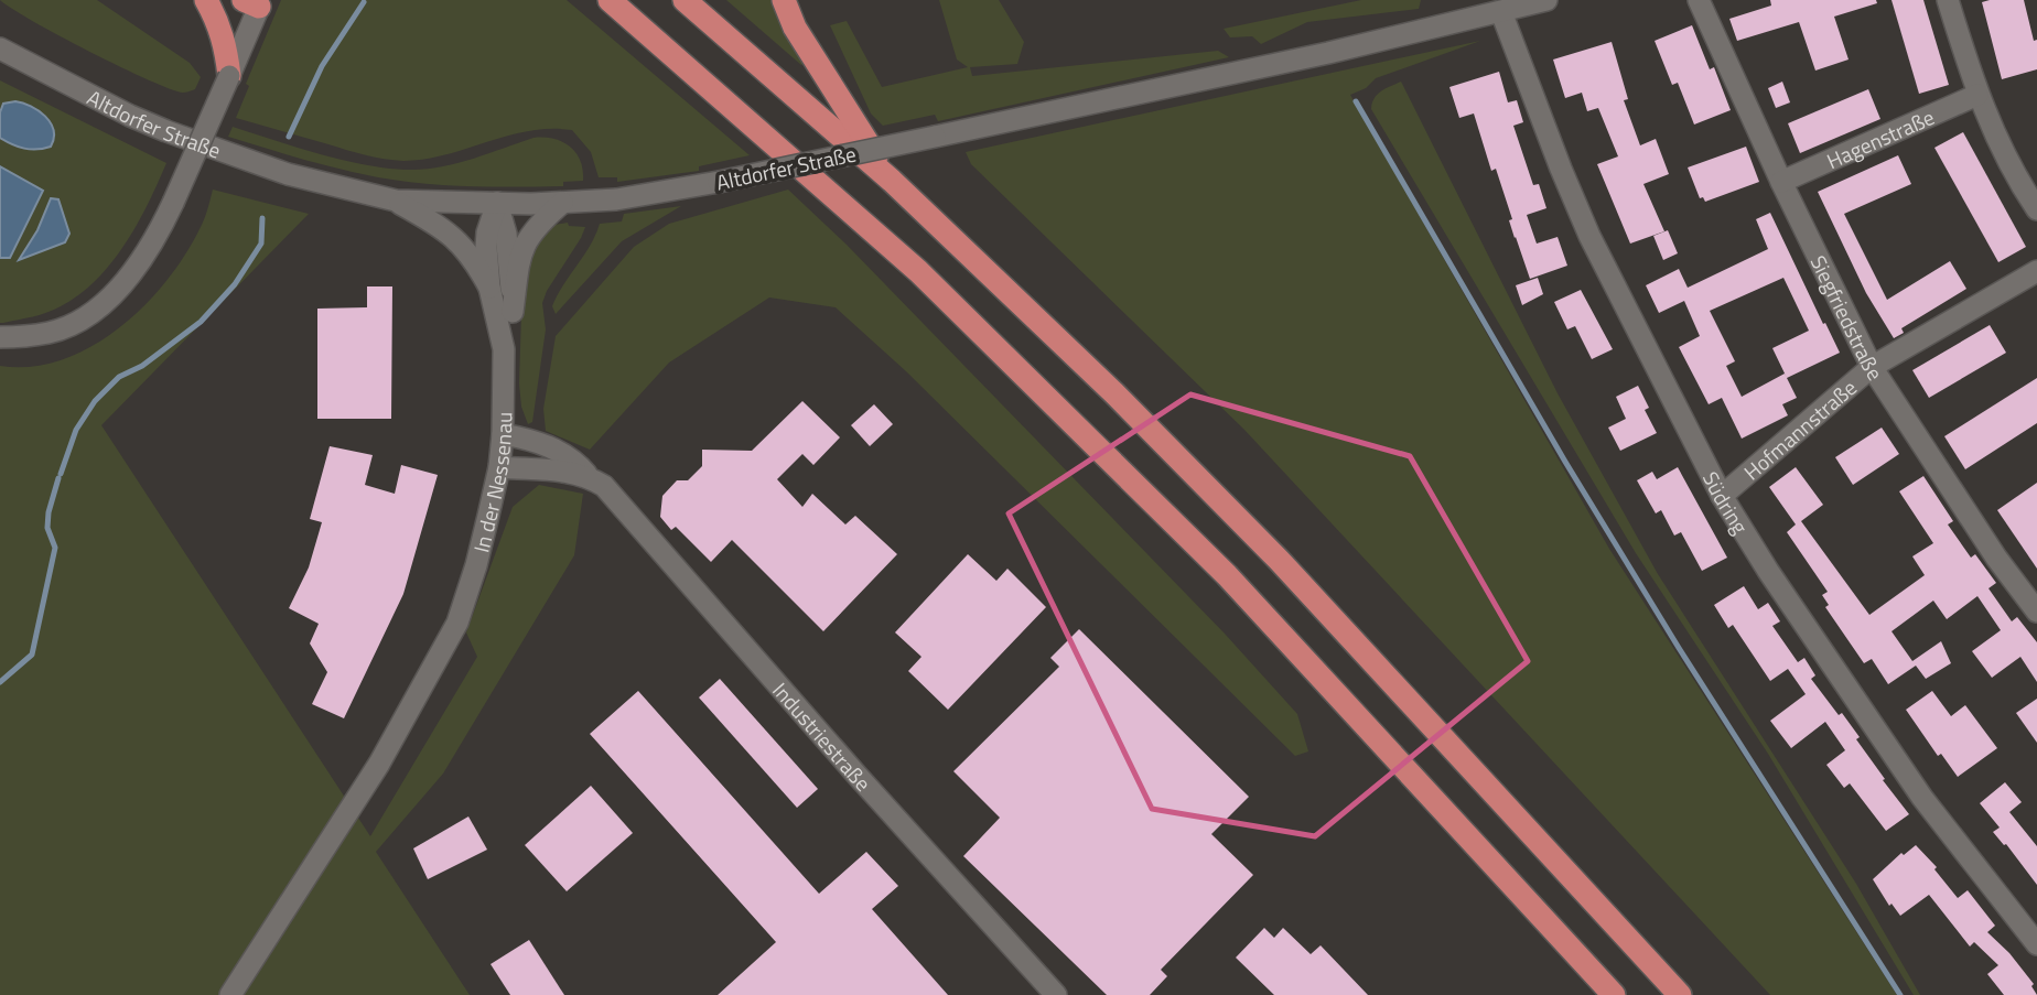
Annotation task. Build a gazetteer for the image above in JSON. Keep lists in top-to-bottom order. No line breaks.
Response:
{"streets":{"street":["Altdorfer Straße","Hagenstraße","Siegfriedstraße","Hofmannstraße","In der Nessenau","Südring","Industriestraße"]},"crossings":[["Altdorfer Straße","In der Nessenau"],["Altdorfer Straße","Südring"],["Hagenstraße","Siegfriedstraße"],["Siegfriedstraße","Hofmannstraße"],["Hofmannstraße","Südring"],["In der Nessenau","Industriestraße"]]}
